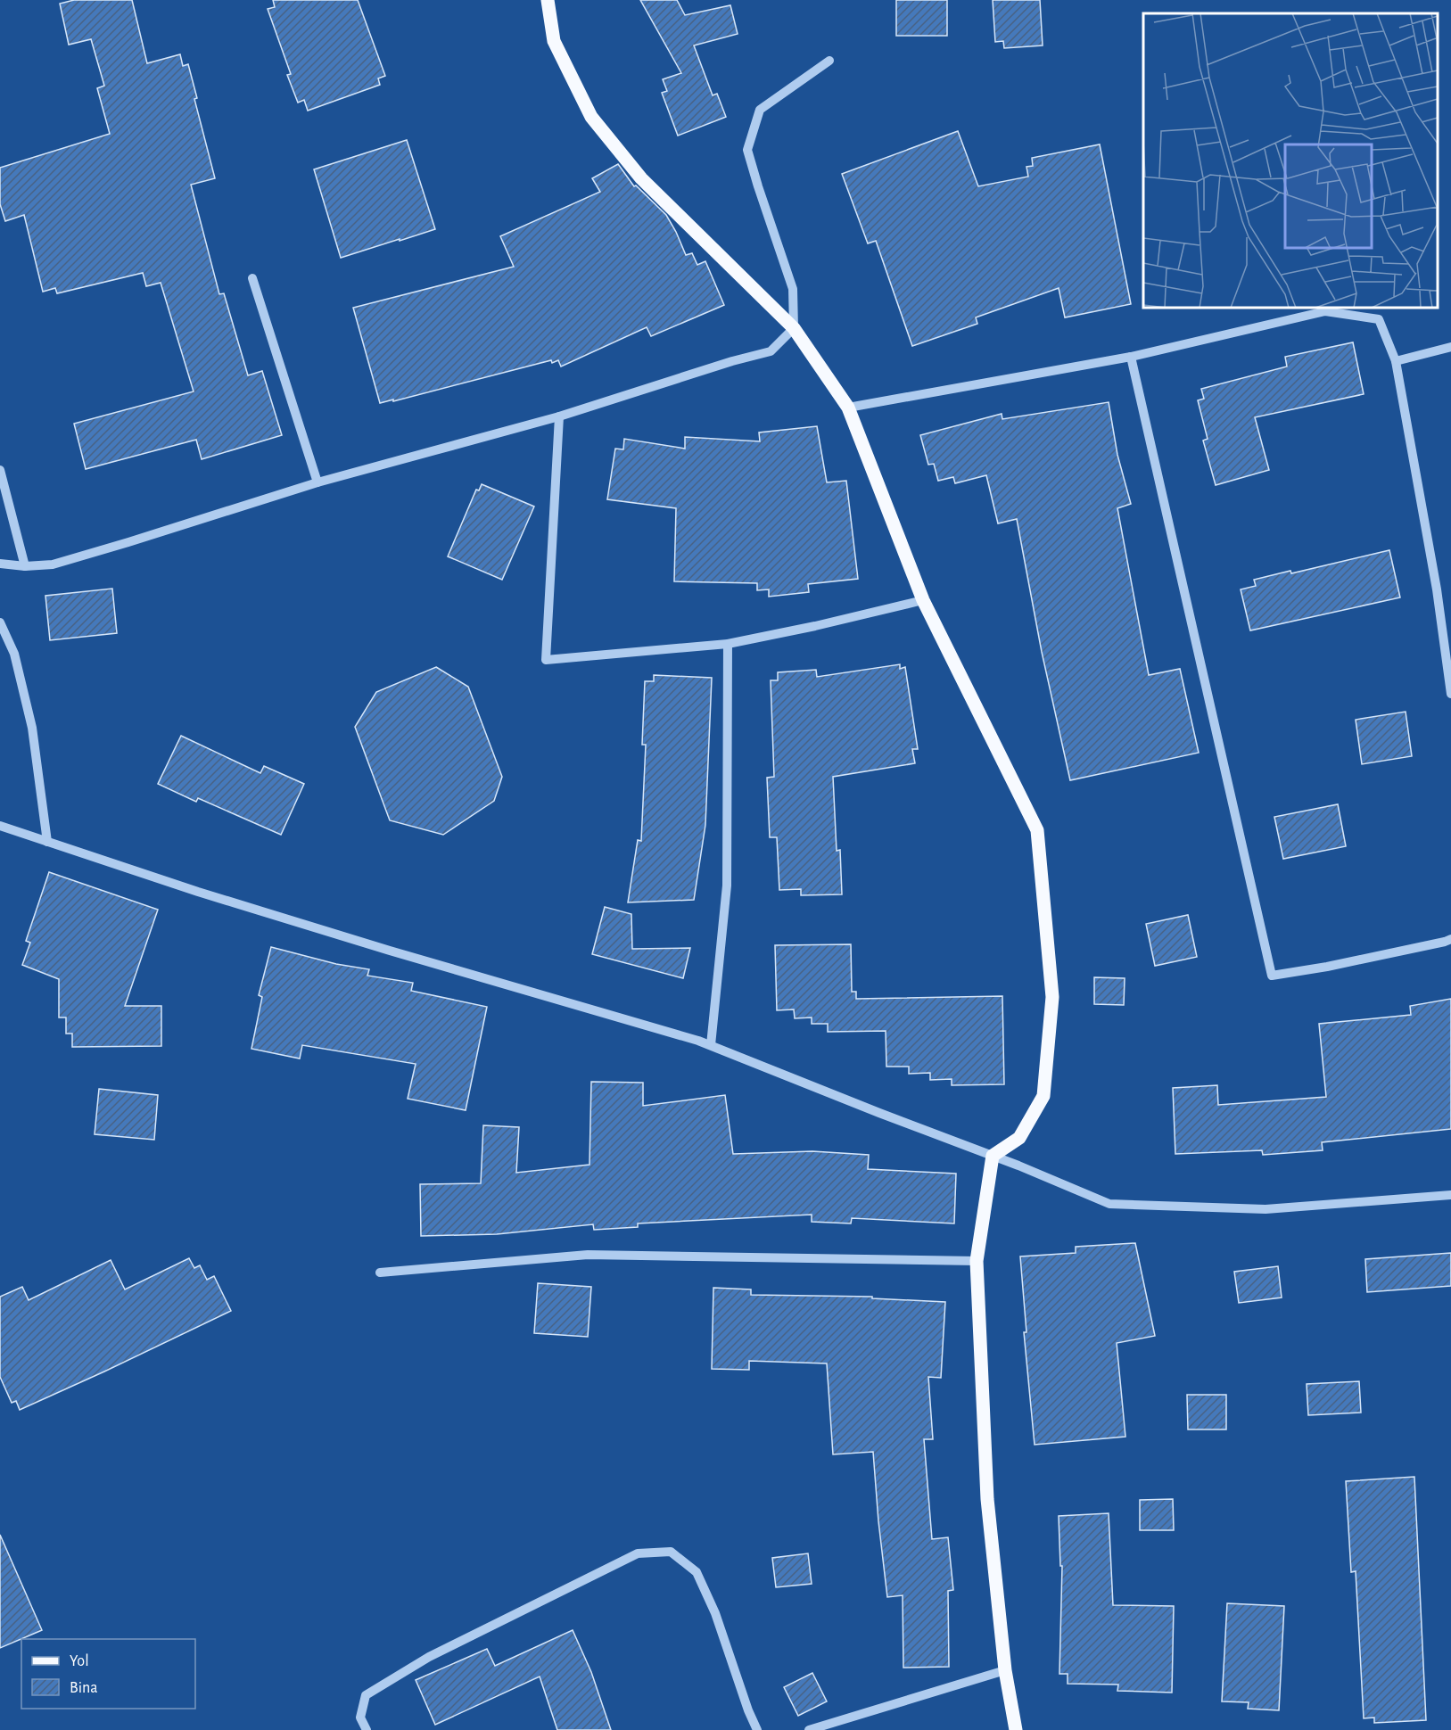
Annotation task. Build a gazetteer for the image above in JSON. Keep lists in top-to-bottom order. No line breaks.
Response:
{"legend":["Yol","Bina"]}
